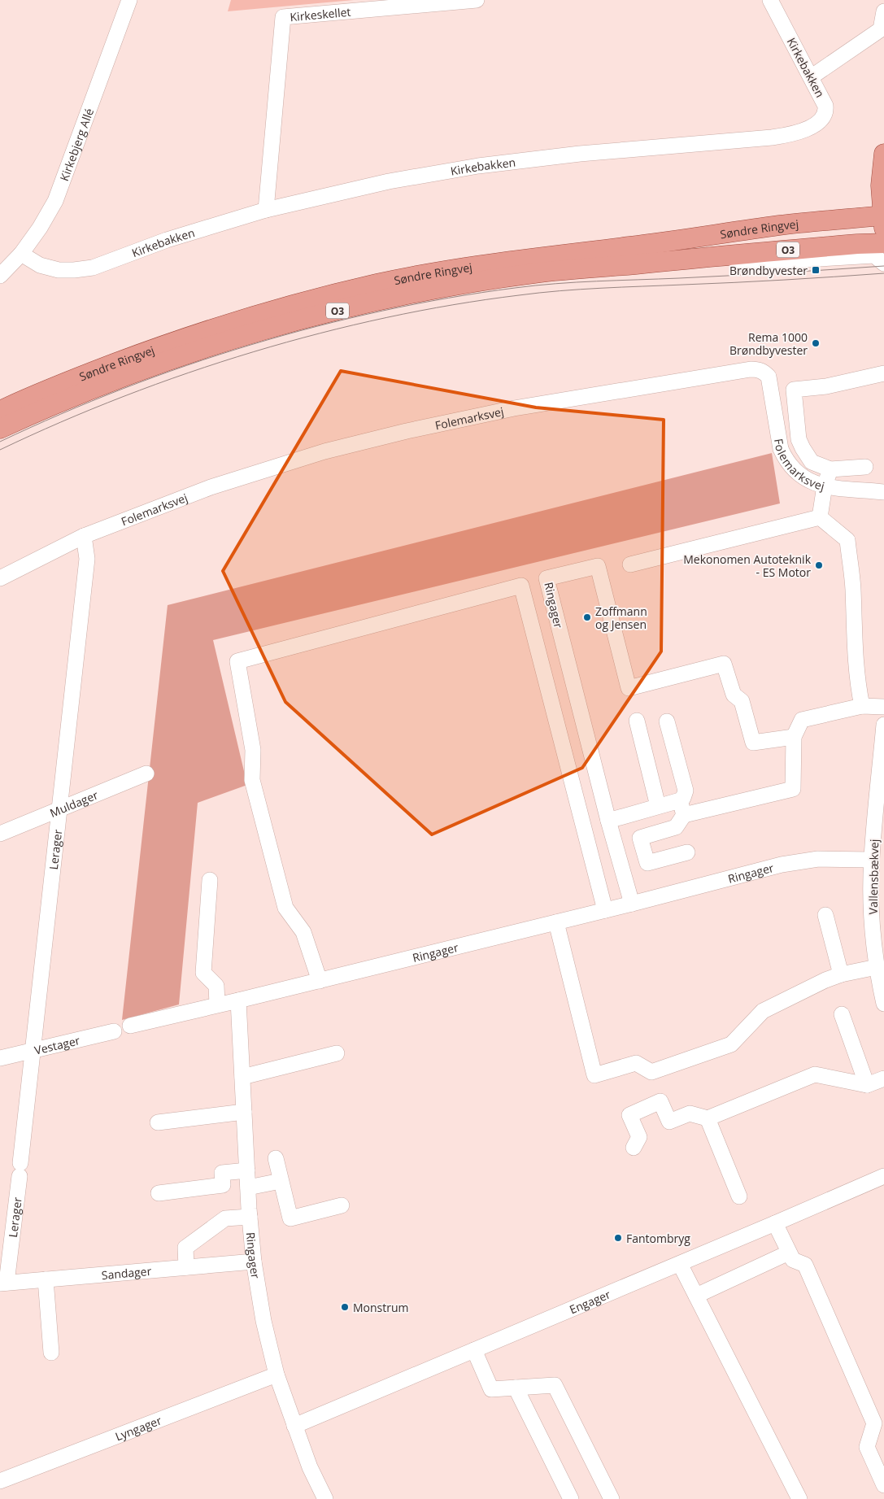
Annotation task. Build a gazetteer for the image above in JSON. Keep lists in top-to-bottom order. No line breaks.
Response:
{"streets":{"main road":["Søndre Ringvej","O3"],"street":["Kirkeskellet","Kirkebakken","Kirkebjerg Allé","Folemarksvej","Ringager","Muldager","Lerager","Vallensbækvej","Vestager","Sandager","Engager","Lyngager"]},"crossings":[["Kirkeskellet","Kirkebakken"],["Kirkebakken","Kirkebjerg Allé"],["Folemarksvej","Lerager"],["Ringager","Vallensbækvej"],["Ringager","Sandager"],["Ringager","Engager"],["Ringager","Lyngager"],["Muldager","Lerager"],["Lerager","Vestager"],["Lerager","Sandager"]],"places":{"transit":["Brøndbyvester"],"other":["Rema 1000 Brøndbyvester","Mekonomen Autoteknik - ES Motor","Zoffmann og Jensen","Fantombryg","Monstrum"]}}
